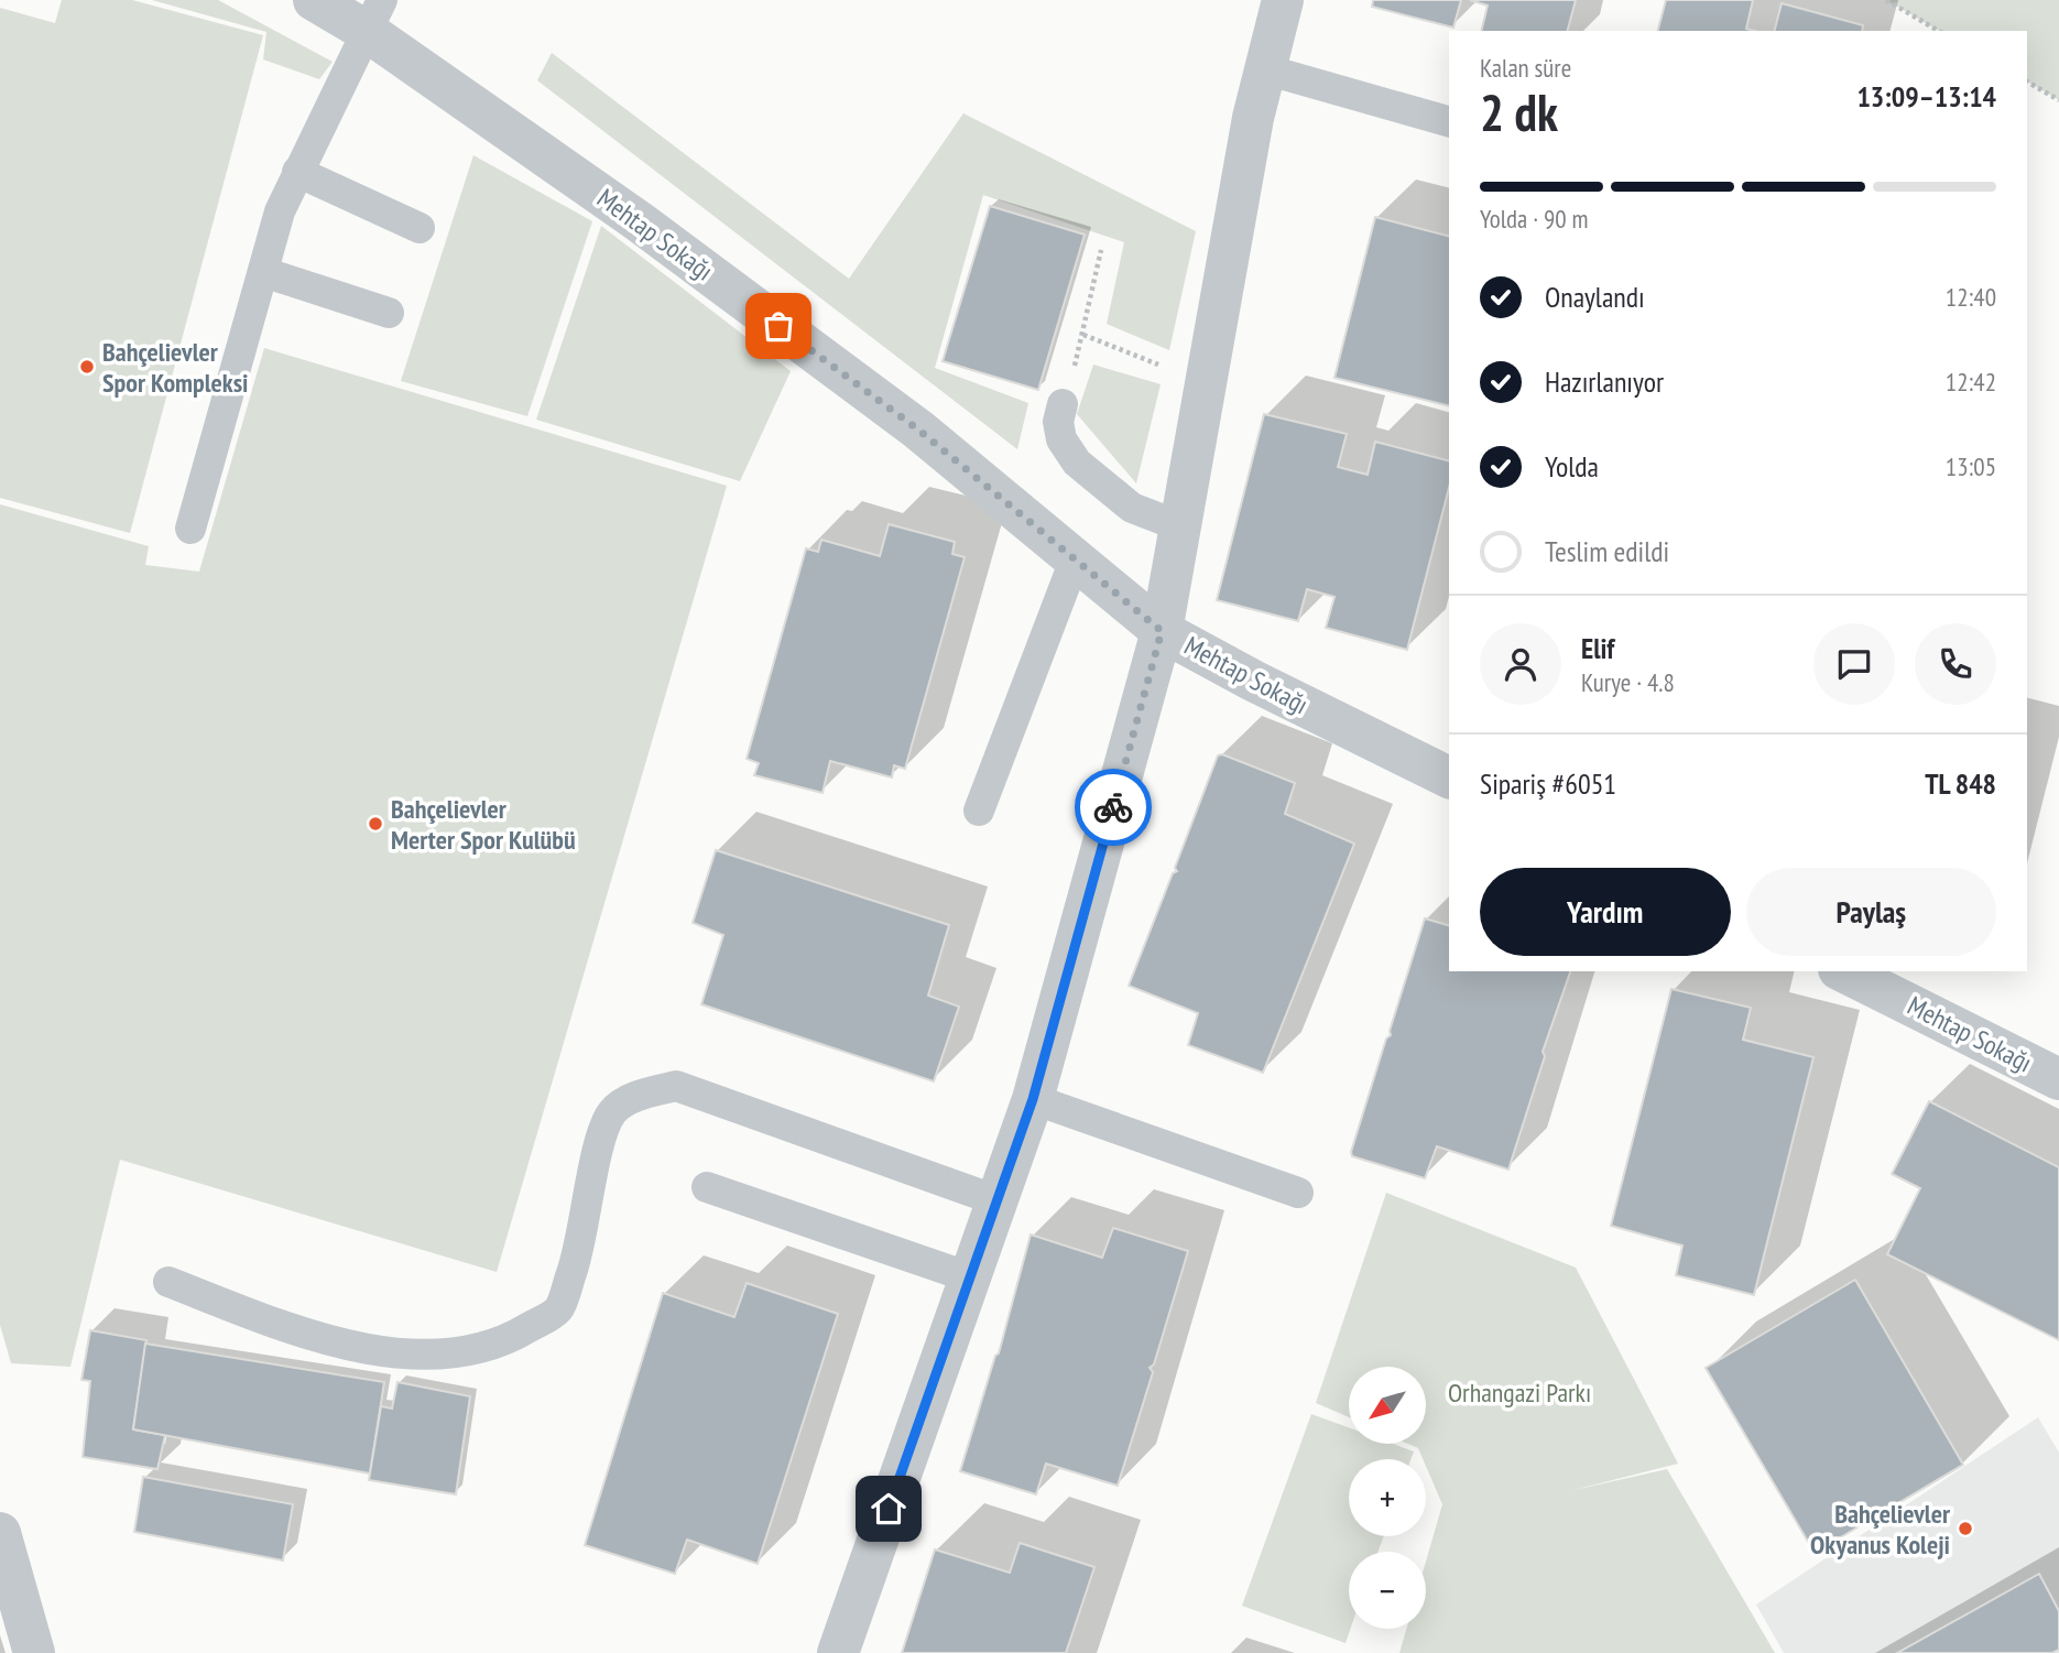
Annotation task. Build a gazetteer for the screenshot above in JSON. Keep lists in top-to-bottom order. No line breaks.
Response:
{"streets":{"street":["Mehtap Sokağı"]},"parks":["Orhangazi Parkı"],"places":["Bahçelievler Spor Kompleksi","Bahçelievler Merter Spor Kulübü","Bahçelievler Okyanus Koleji"],"north":"bottom left","page":{"heading":["2 dk","Kalan süre","13:09–13:14"],"panel":["Elif","Kurye · 4.8","Sipariş #6051","TL 848"],"bar":"Yolda · 90 m","list":[["Onaylandı","12:40"],["Hazırlanıyor","12:42"],["Yolda","13:05"],"Teslim edildi"],"buttons":["Yardım","Paylaş"],"map_buttons":["+","−"]}}
